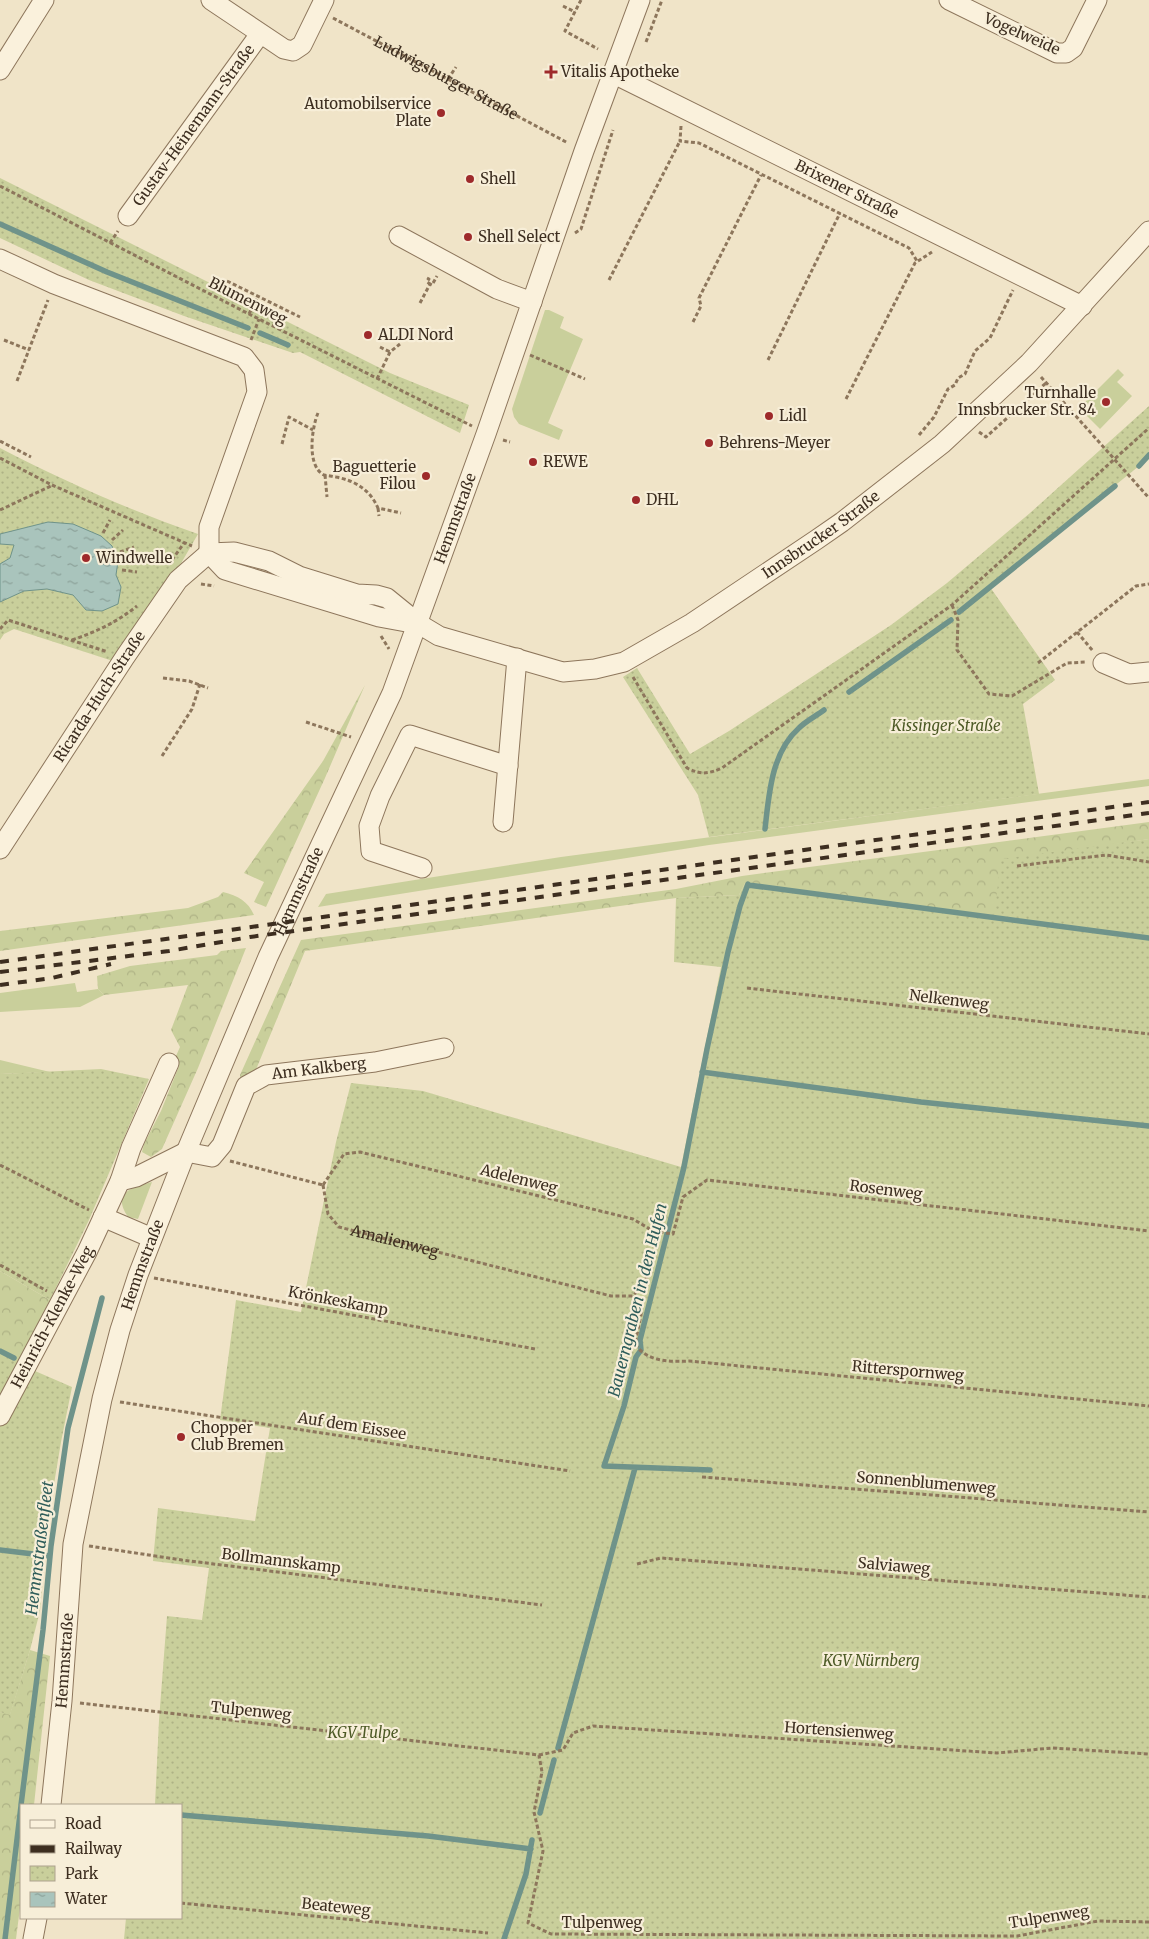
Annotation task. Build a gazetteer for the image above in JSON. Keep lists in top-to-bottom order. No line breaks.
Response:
{"streets":{"street":["Vogelweide","Gustav-Heinemann-Straße","Brixener Straße","Hemmstraße","Innsbrucker Straße","Ricarda-Huch-Straße","Am Kalkberg","Heinrich-Klenke-Weg"],"path":["Ludwigsburger Straße","Blumenweg","Nelkenweg","Adelenweg","Rosenweg","Amalienweg","Krönkeskamp","Ritterspornweg","Auf dem Eissee","Sonnenblumenweg","Bollmannskamp","Salviaweg","Tulpenweg","Hortensienweg","Beateweg"]},"crossings":[["Ludwigsburger Straße","Gustav-Heinemann-Straße"],["Ludwigsburger Straße","Hemmstraße"],["Brixener Straße","Hemmstraße"],["Brixener Straße","Innsbrucker Straße"],["Blumenweg","Hemmstraße"],["Hemmstraße","Innsbrucker Straße"],["Hemmstraße","Krönkeskamp"],["Hemmstraße","Auf dem Eissee"],["Hemmstraße","Bollmannskamp"],["Hemmstraße","Tulpenweg"],["Adelenweg","Rosenweg"],["Adelenweg","Amalienweg"],["Amalienweg","Ritterspornweg"],["Tulpenweg","Hortensienweg"]],"water":["Bauerngraben in den Hufen","Hemmstraßenfleet"],"parks":["Kissinger Straße","KGV Nürnberg","KGV Tulpe"],"places":{"health":["Vitalis Apotheke"],"other":["Automobilservice Plate","Shell","Shell Select","ALDI Nord","Turnhalle Innsbrucker Str. 84","Lidl","Behrens-Meyer","REWE","Baguetterie Filou","DHL","Windwelle","Chopper Club Bremen"]},"legend":["Road","Railway","Park","Water"]}
